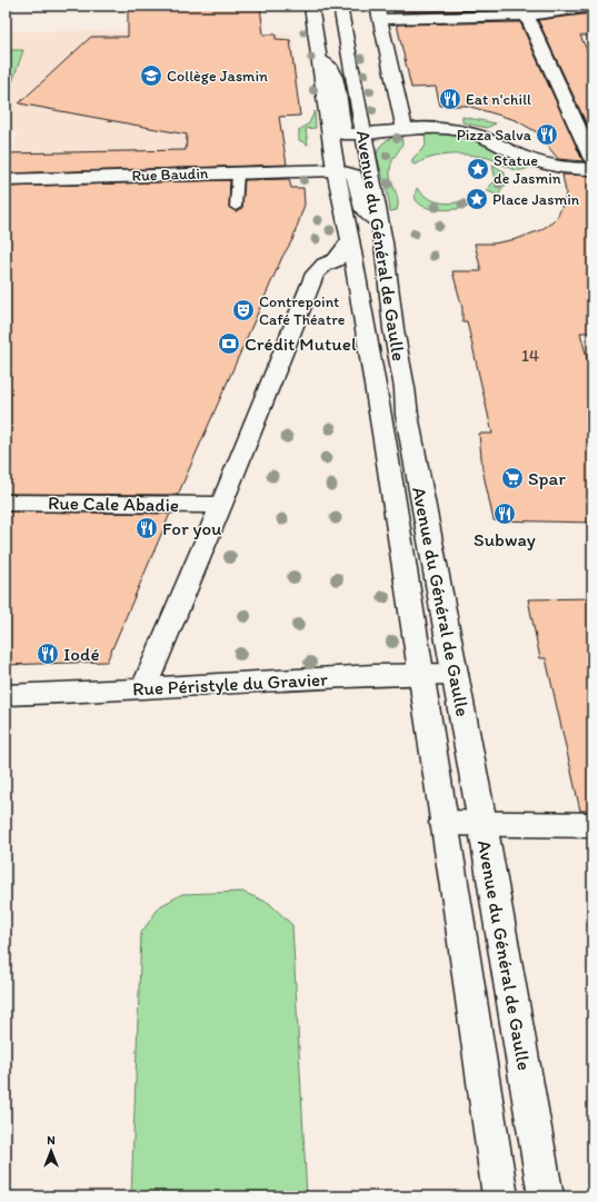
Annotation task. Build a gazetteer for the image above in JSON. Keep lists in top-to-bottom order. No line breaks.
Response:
{"streets":{"street":["Rue Baudin","Avenue du Général de Gaulle","Rue Cale Abadie","Rue Péristyle du Gravier"]},"crossings":[["Rue Baudin","Avenue du Général de Gaulle"],["Avenue du Général de Gaulle","Rue Péristyle du Gravier"]],"places":{"school or university":["Collège Jasmin"],"restaurant":["Eat n'chill","Pizza Salva","Subway","For you","Iodé"],"place":["Statue de Jasmin","Place Jasmin"],"theatre":["Contrepoint Café Théatre"],"bank":["Crédit Mutuel"],"supermarket":["Spar"]},"house_numbers":["14"],"north":"top"}
